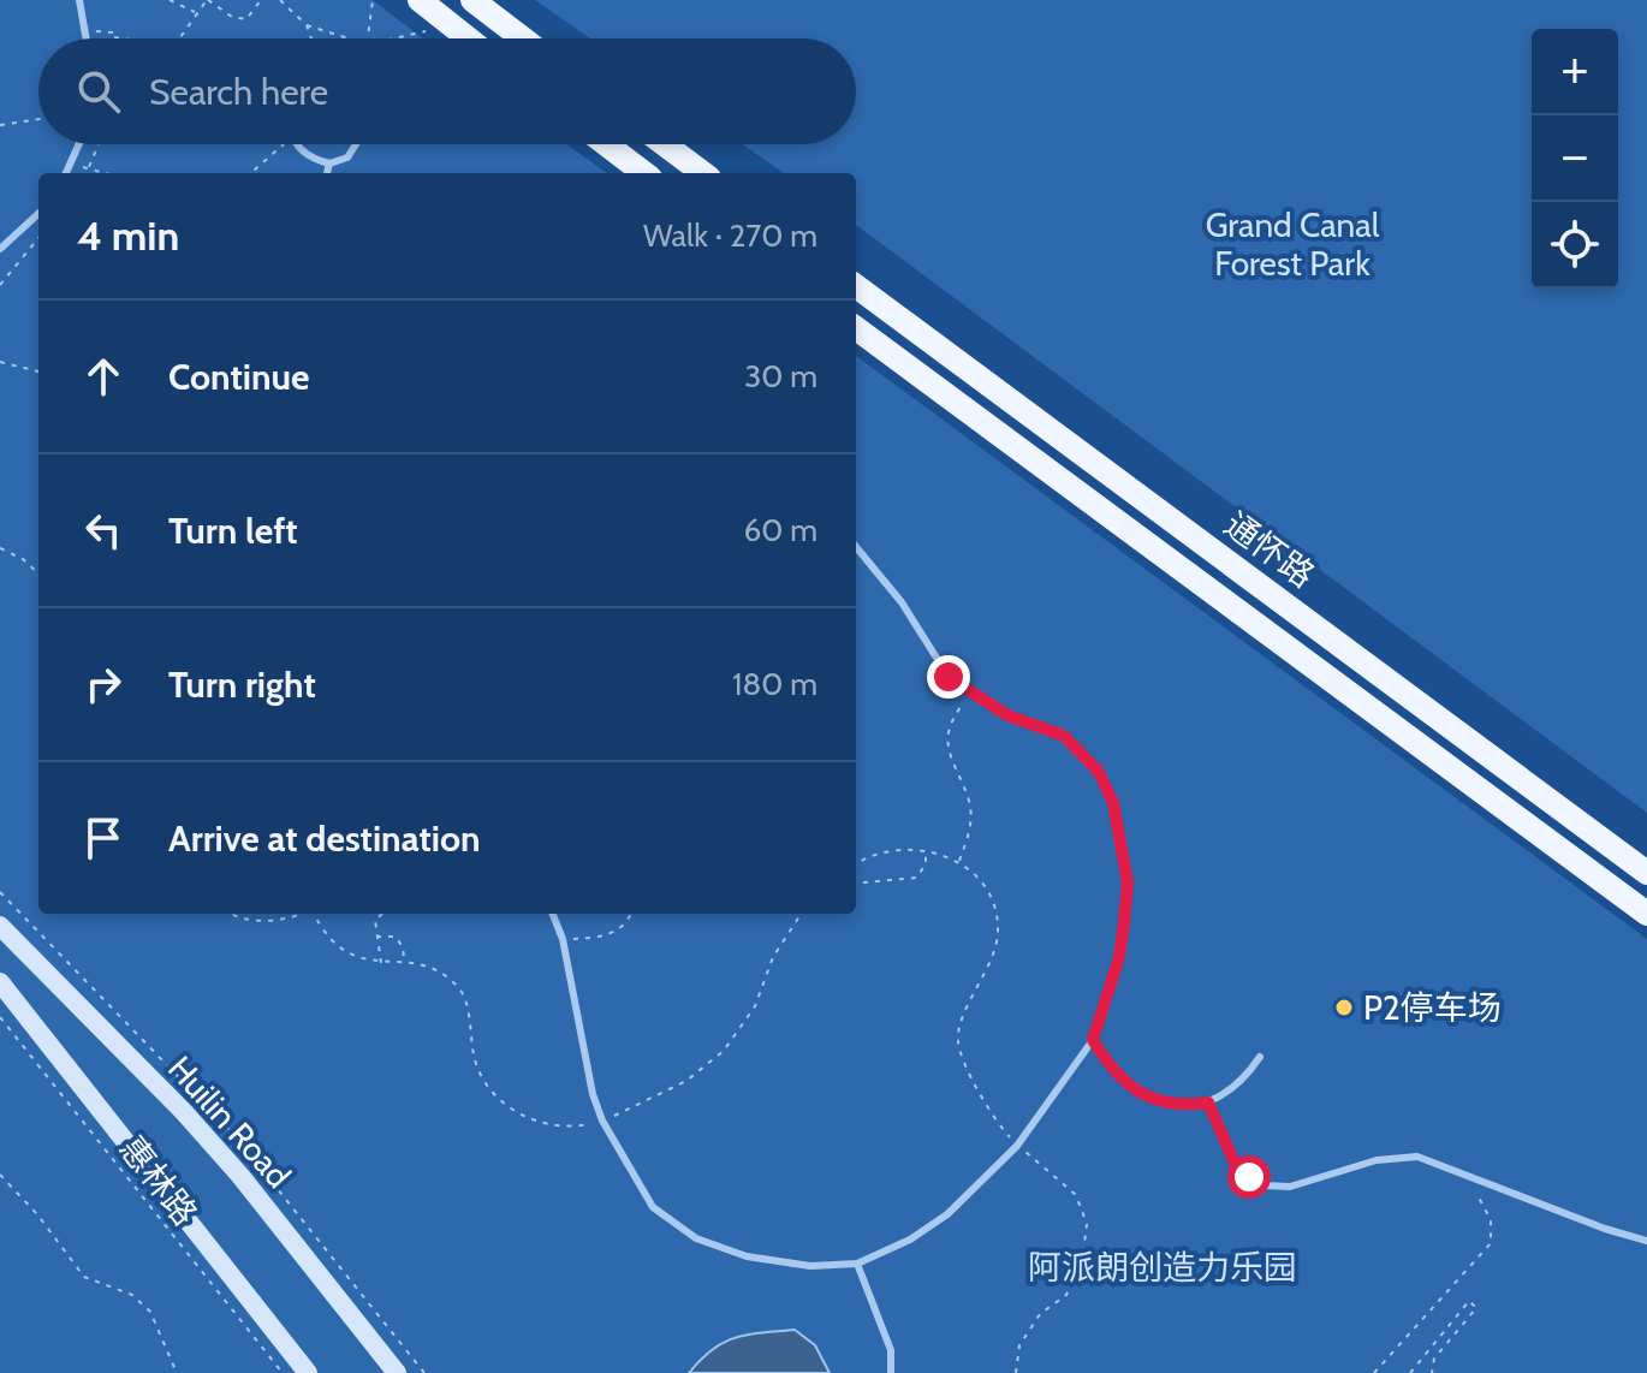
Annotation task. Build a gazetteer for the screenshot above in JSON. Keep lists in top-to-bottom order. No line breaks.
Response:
{"streets":{"main road":["通怀路","Huilin Road"],"path":["惠林路"]},"parks":["Grand Canal Forest Park","阿派朗创造力乐园"],"places":["P2停车场"],"page":{"map_buttons":["+","−"],"search":"Search here","heading":["4 min","Walk · 270 m"],"list":[["Continue","30 m"],["Turn left","60 m"],["Turn right","180 m"],"Arrive at destination"]}}
